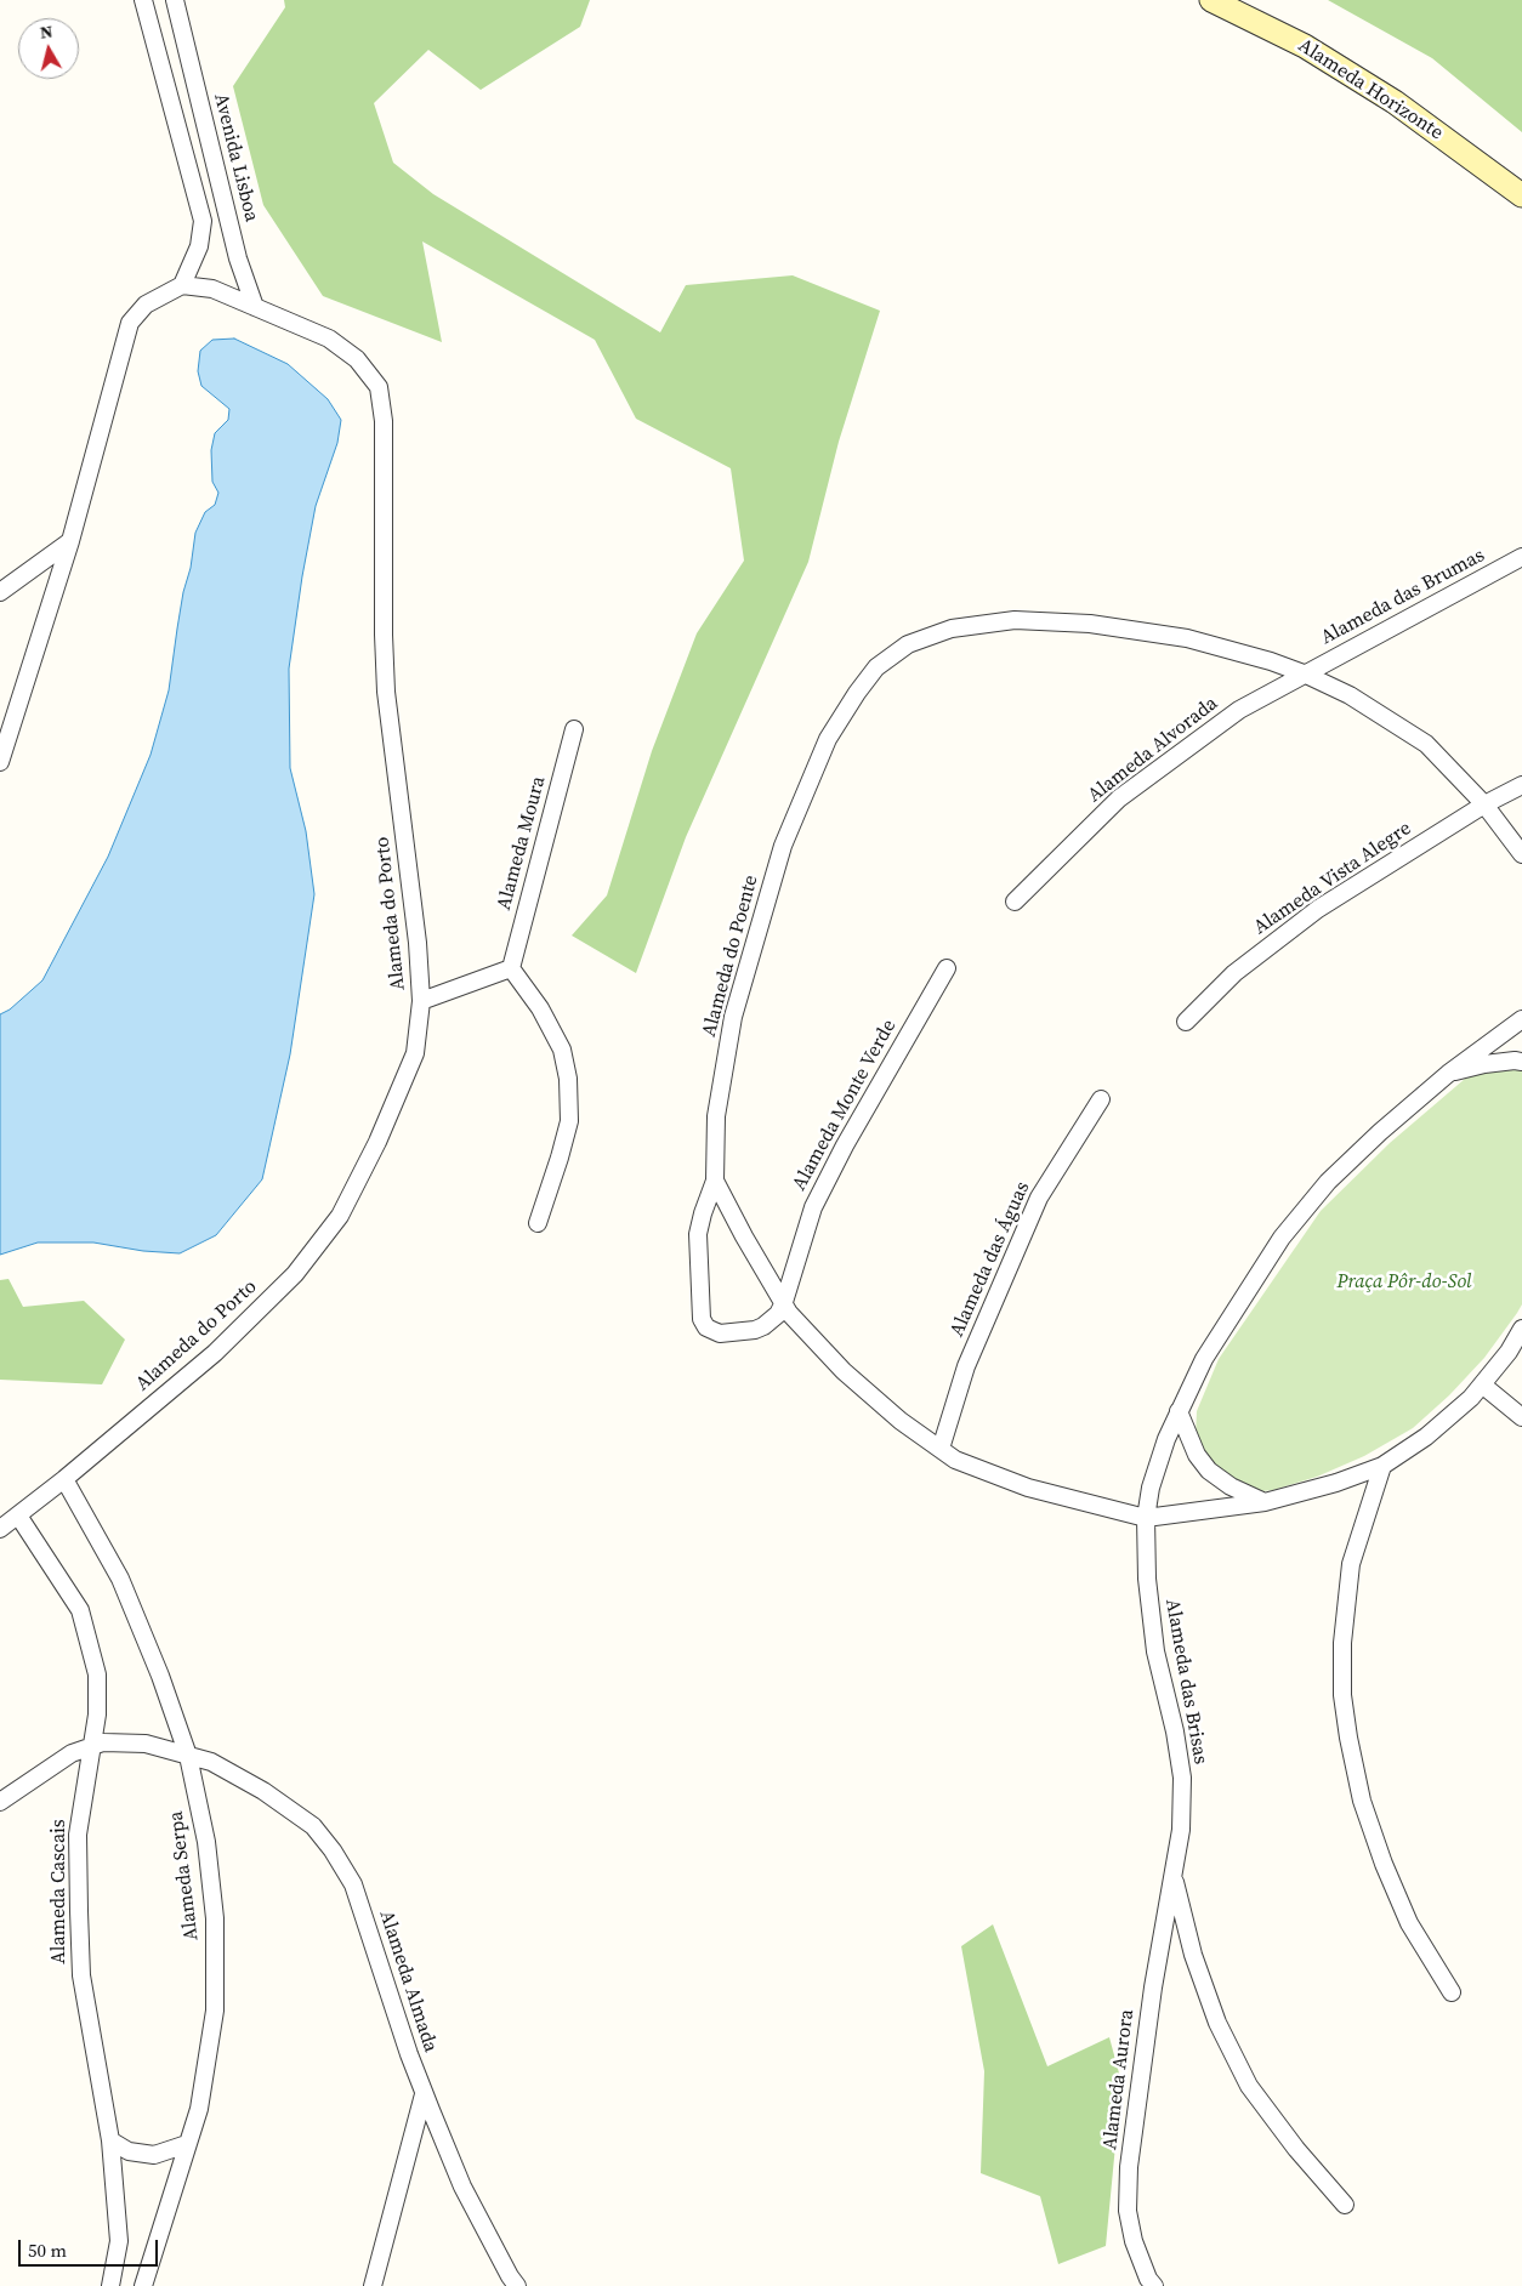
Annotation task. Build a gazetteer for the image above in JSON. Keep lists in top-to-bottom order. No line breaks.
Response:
{"streets":{"street":["Alameda Horizonte","Avenida Lisboa","Alameda das Brumas","Alameda Alvorada","Alameda Moura","Alameda Vista Alegre","Alameda do Porto","Alameda do Poente","Alameda Monte Verde","Alameda das Águas","Alameda das Brisas","Alameda Serpa","Alameda Cascais","Alameda Almada","Alameda Aurora"]},"crossings":[["Avenida Lisboa","Alameda do Porto"],["Alameda das Brumas","Alameda Alvorada"],["Alameda das Brumas","Alameda do Poente"],["Alameda Alvorada","Alameda do Poente"],["Alameda Vista Alegre","Alameda do Poente"],["Alameda do Porto","Alameda Serpa"],["Alameda do Porto","Alameda Cascais"],["Alameda do Poente","Alameda Monte Verde"],["Alameda do Poente","Alameda das Águas"],["Alameda do Poente","Alameda das Brisas"],["Alameda das Brisas","Alameda Aurora"],["Alameda Serpa","Alameda Almada"],["Alameda Cascais","Alameda Almada"]],"parks":["Praça Pôr-do-Sol"],"scale_bar":"50 m","north":"top"}
